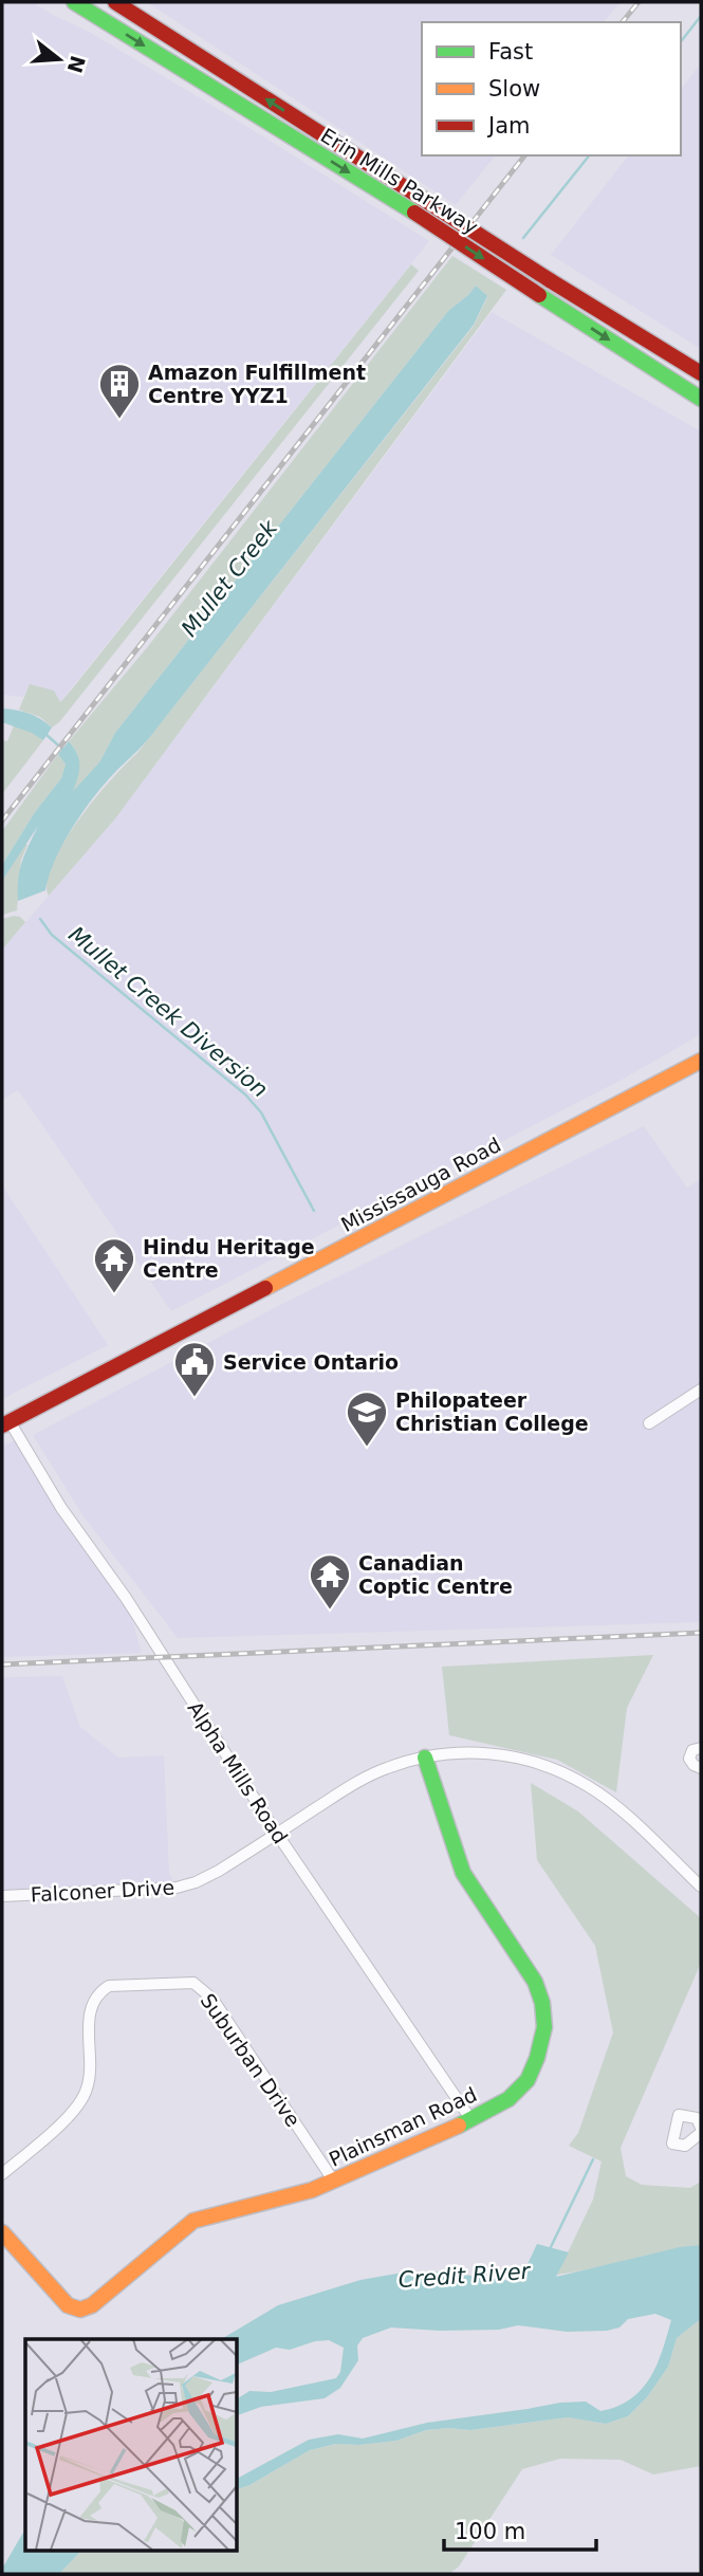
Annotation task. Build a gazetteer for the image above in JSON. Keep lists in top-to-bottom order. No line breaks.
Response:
{"streets":{"main road":["Erin Mills Parkway","Mississauga Road","Plainsman Road"],"street":["Alpha Mills Road","Falconer Drive","Suburban Drive"]},"crossings":[["Mississauga Road","Alpha Mills Road"],["Alpha Mills Road","Falconer Drive"],["Alpha Mills Road","Plainsman Road"],["Falconer Drive","Plainsman Road"],["Suburban Drive","Plainsman Road"]],"water":["Mullet Creek","Mullet Creek Diversion","Credit River"],"places":{"building":["Amazon Fulfillment Centre YYZ1"],"temple":["Hindu Heritage Centre","Canadian Coptic Centre"],"public building":["Service Ontario"],"school or university":["Philopateer Christian College"]},"legend":["Fast","Slow","Jam"],"scale_bar":"100 m","north":"right"}
